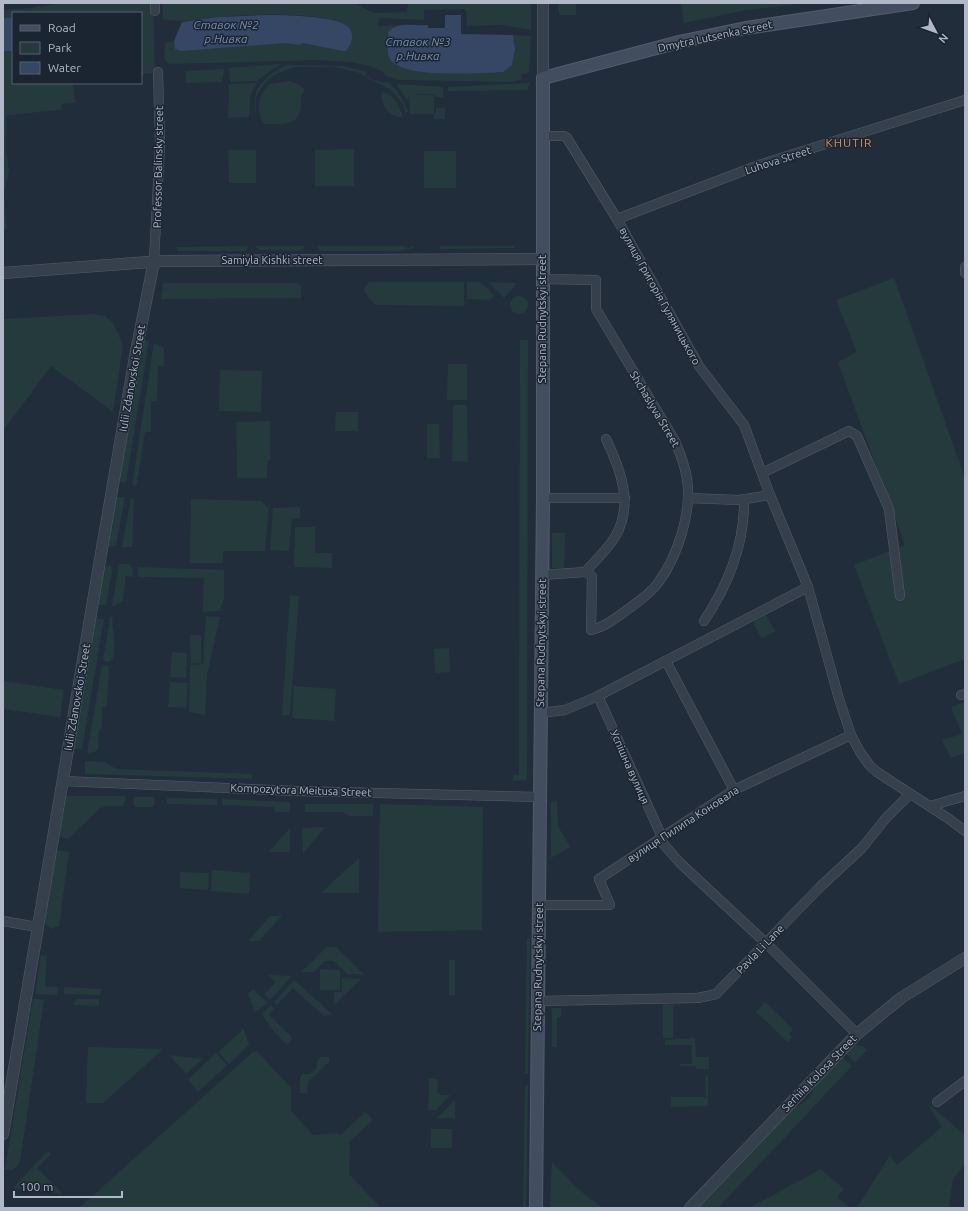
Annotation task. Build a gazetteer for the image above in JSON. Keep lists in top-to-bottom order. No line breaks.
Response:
{"streets":{"main road":["Dmytra Lutsenka Street","Stepana Rudnytskyi street"],"street":["Luhova Street","Professor Balinsky street","Samiyla Kishki street","вулиця Григорія Гуляницького","Iulii Zdanovskoi Street","Shchaslyva Street","Успішна вулиця","Kompozytora Meitusa Street","вулиця Пилипа Коновала","Pavla Li Lane","Serhiia Kolosa Street"]},"crossings":[["Dmytra Lutsenka Street","Stepana Rudnytskyi street"],["Luhova Street","вулиця Григорія Гуляницького"],["Professor Balinsky street","Samiyla Kishki street"],["Professor Balinsky street","Iulii Zdanovskoi Street"],["Samiyla Kishki street","Stepana Rudnytskyi street"],["Samiyla Kishki street","Iulii Zdanovskoi Street"],["вулиця Григорія Гуляницького","Stepana Rudnytskyi street"],["вулиця Григорія Гуляницького","вулиця Пилипа Коновала"],["вулиця Григорія Гуляницького","Pavla Li Lane"],["Stepana Rudnytskyi street","Shchaslyva Street"],["Stepana Rudnytskyi street","Kompozytora Meitusa Street"],["Stepana Rudnytskyi street","вулиця Пилипа Коновала"],["Stepana Rudnytskyi street","Pavla Li Lane"],["Iulii Zdanovskoi Street","Kompozytora Meitusa Street"],["Успішна вулиця","вулиця Пилипа Коновала"],["Успішна вулиця","Pavla Li Lane"],["Успішна вулиця","Serhiia Kolosa Street"]],"districts":["KHUTIR"],"water":["Ставок №2 р.Нивка","Ставок №3 р.Нивка"],"legend":["Road","Park","Water"],"scale_bar":"100 m","north":"bottom right"}
